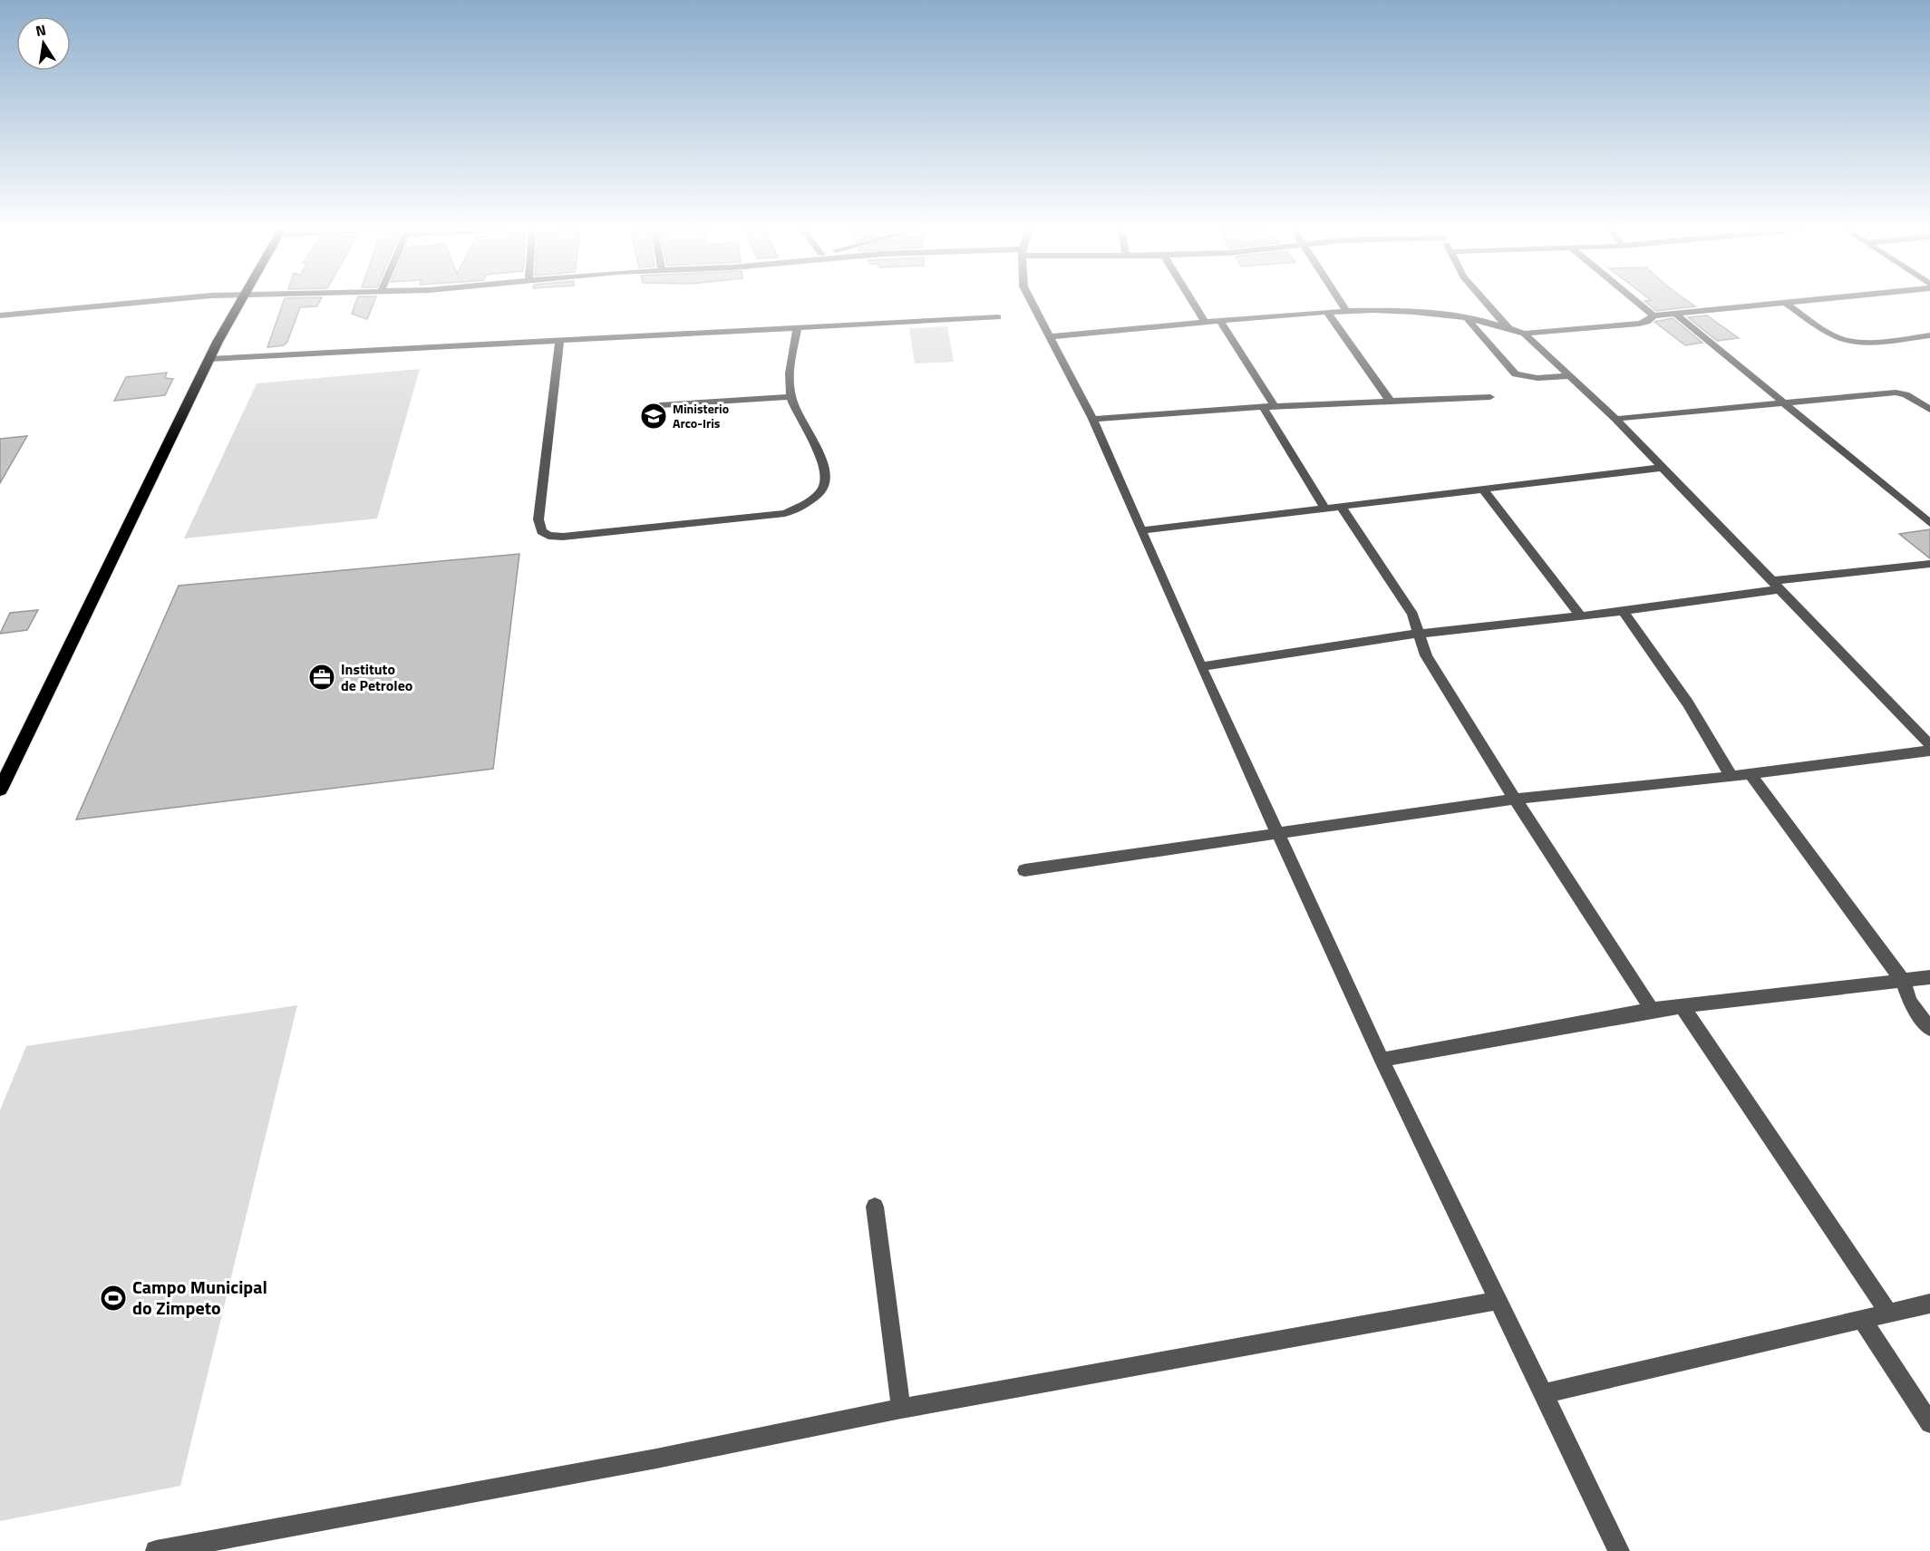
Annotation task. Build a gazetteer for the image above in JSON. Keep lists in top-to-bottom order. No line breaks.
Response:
{"places":{"school or university":["Ministerio Arco-Iris"],"office":["Instituto de Petroleo"],"sports":["Campo Municipal do Zimpeto"]},"north":"top"}
